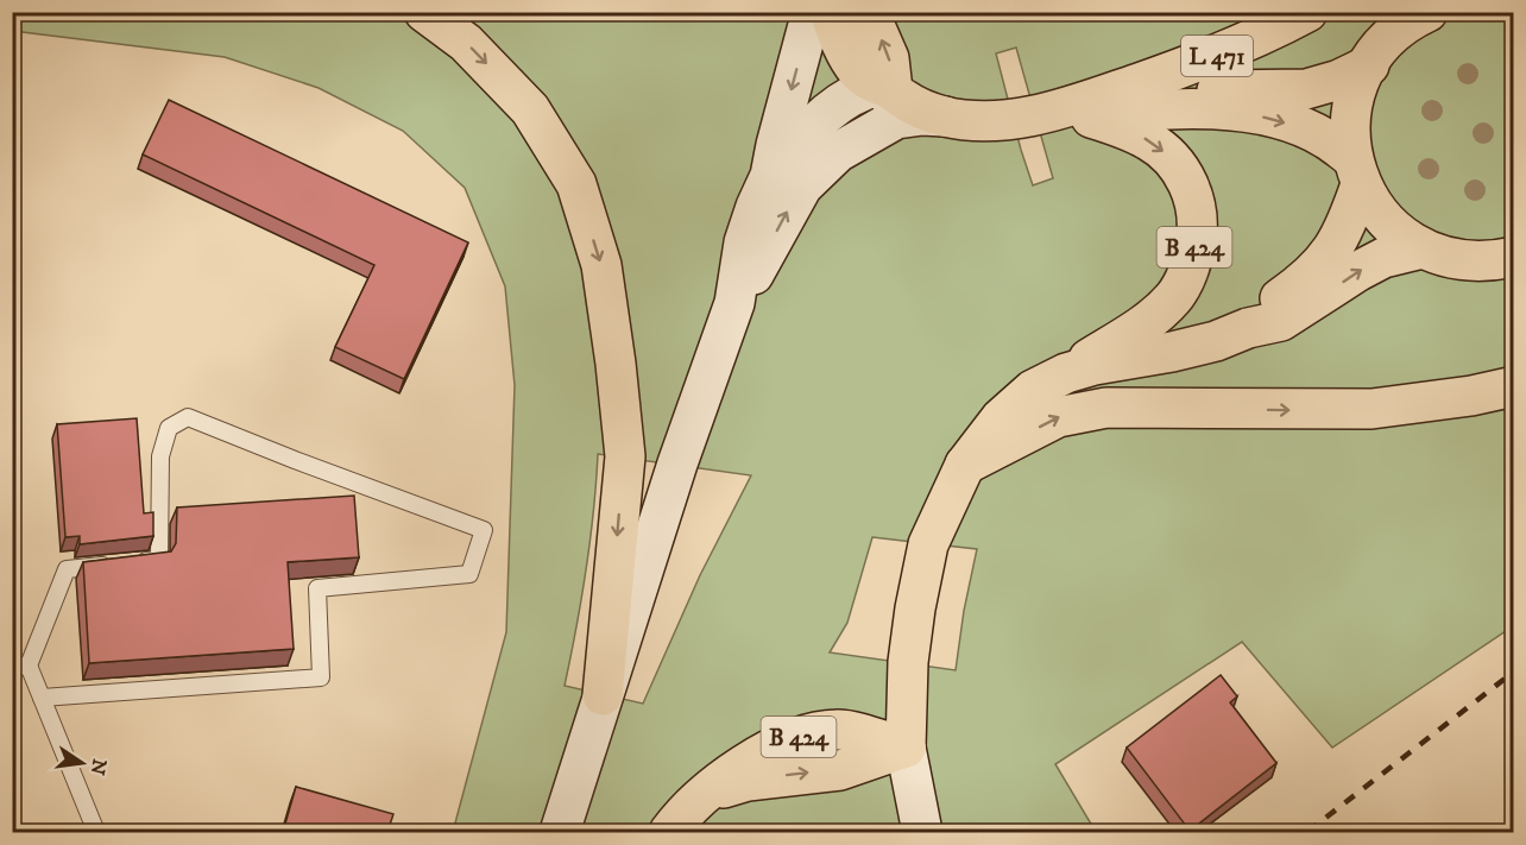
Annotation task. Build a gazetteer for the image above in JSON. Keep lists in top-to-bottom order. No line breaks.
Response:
{"streets":{"main road":["L 471","B 424"]},"crossings":[["L 471","B 424"]],"north":"right"}
